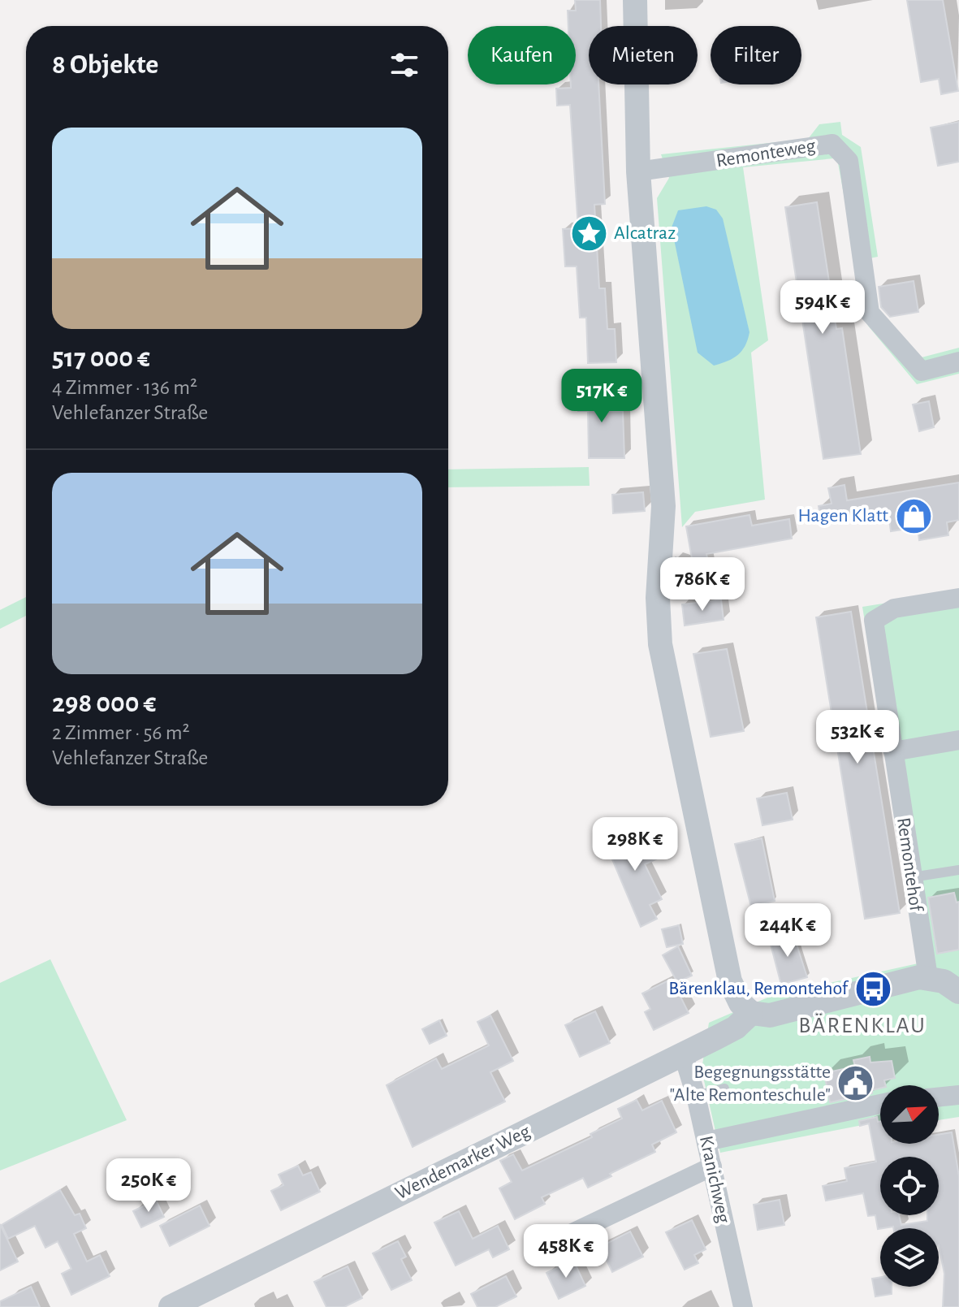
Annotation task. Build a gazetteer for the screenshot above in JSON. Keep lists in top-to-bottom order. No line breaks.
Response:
{"streets":{"street":["Remonteweg","Remontehof","Wendemarker Weg","Kranichweg"]},"crossings":[["Wendemarker Weg","Kranichweg"]],"districts":["BÄRENKLAU"],"places":{"place":["Alcatraz"],"shop":["Hagen Klatt"],"bus stop":["Bärenklau, Remontehof"],"public building":["Begegnungsstätte \"Alte Remonteschule\""]},"north":"top right","page":{"chip":["Kaufen","Mieten","Filter"],"heading":"8 Objekte","list":[{"name":"517 000 €","note":"4 Zimmer · 136 m² · Vehlefanzer Straße"},{"name":"298 000 €","note":"2 Zimmer · 56 m² · Vehlefanzer Straße"}],"price":["594K €","517K €","786K €","532K €","298K €","244K €","250K €","458K €"]}}
